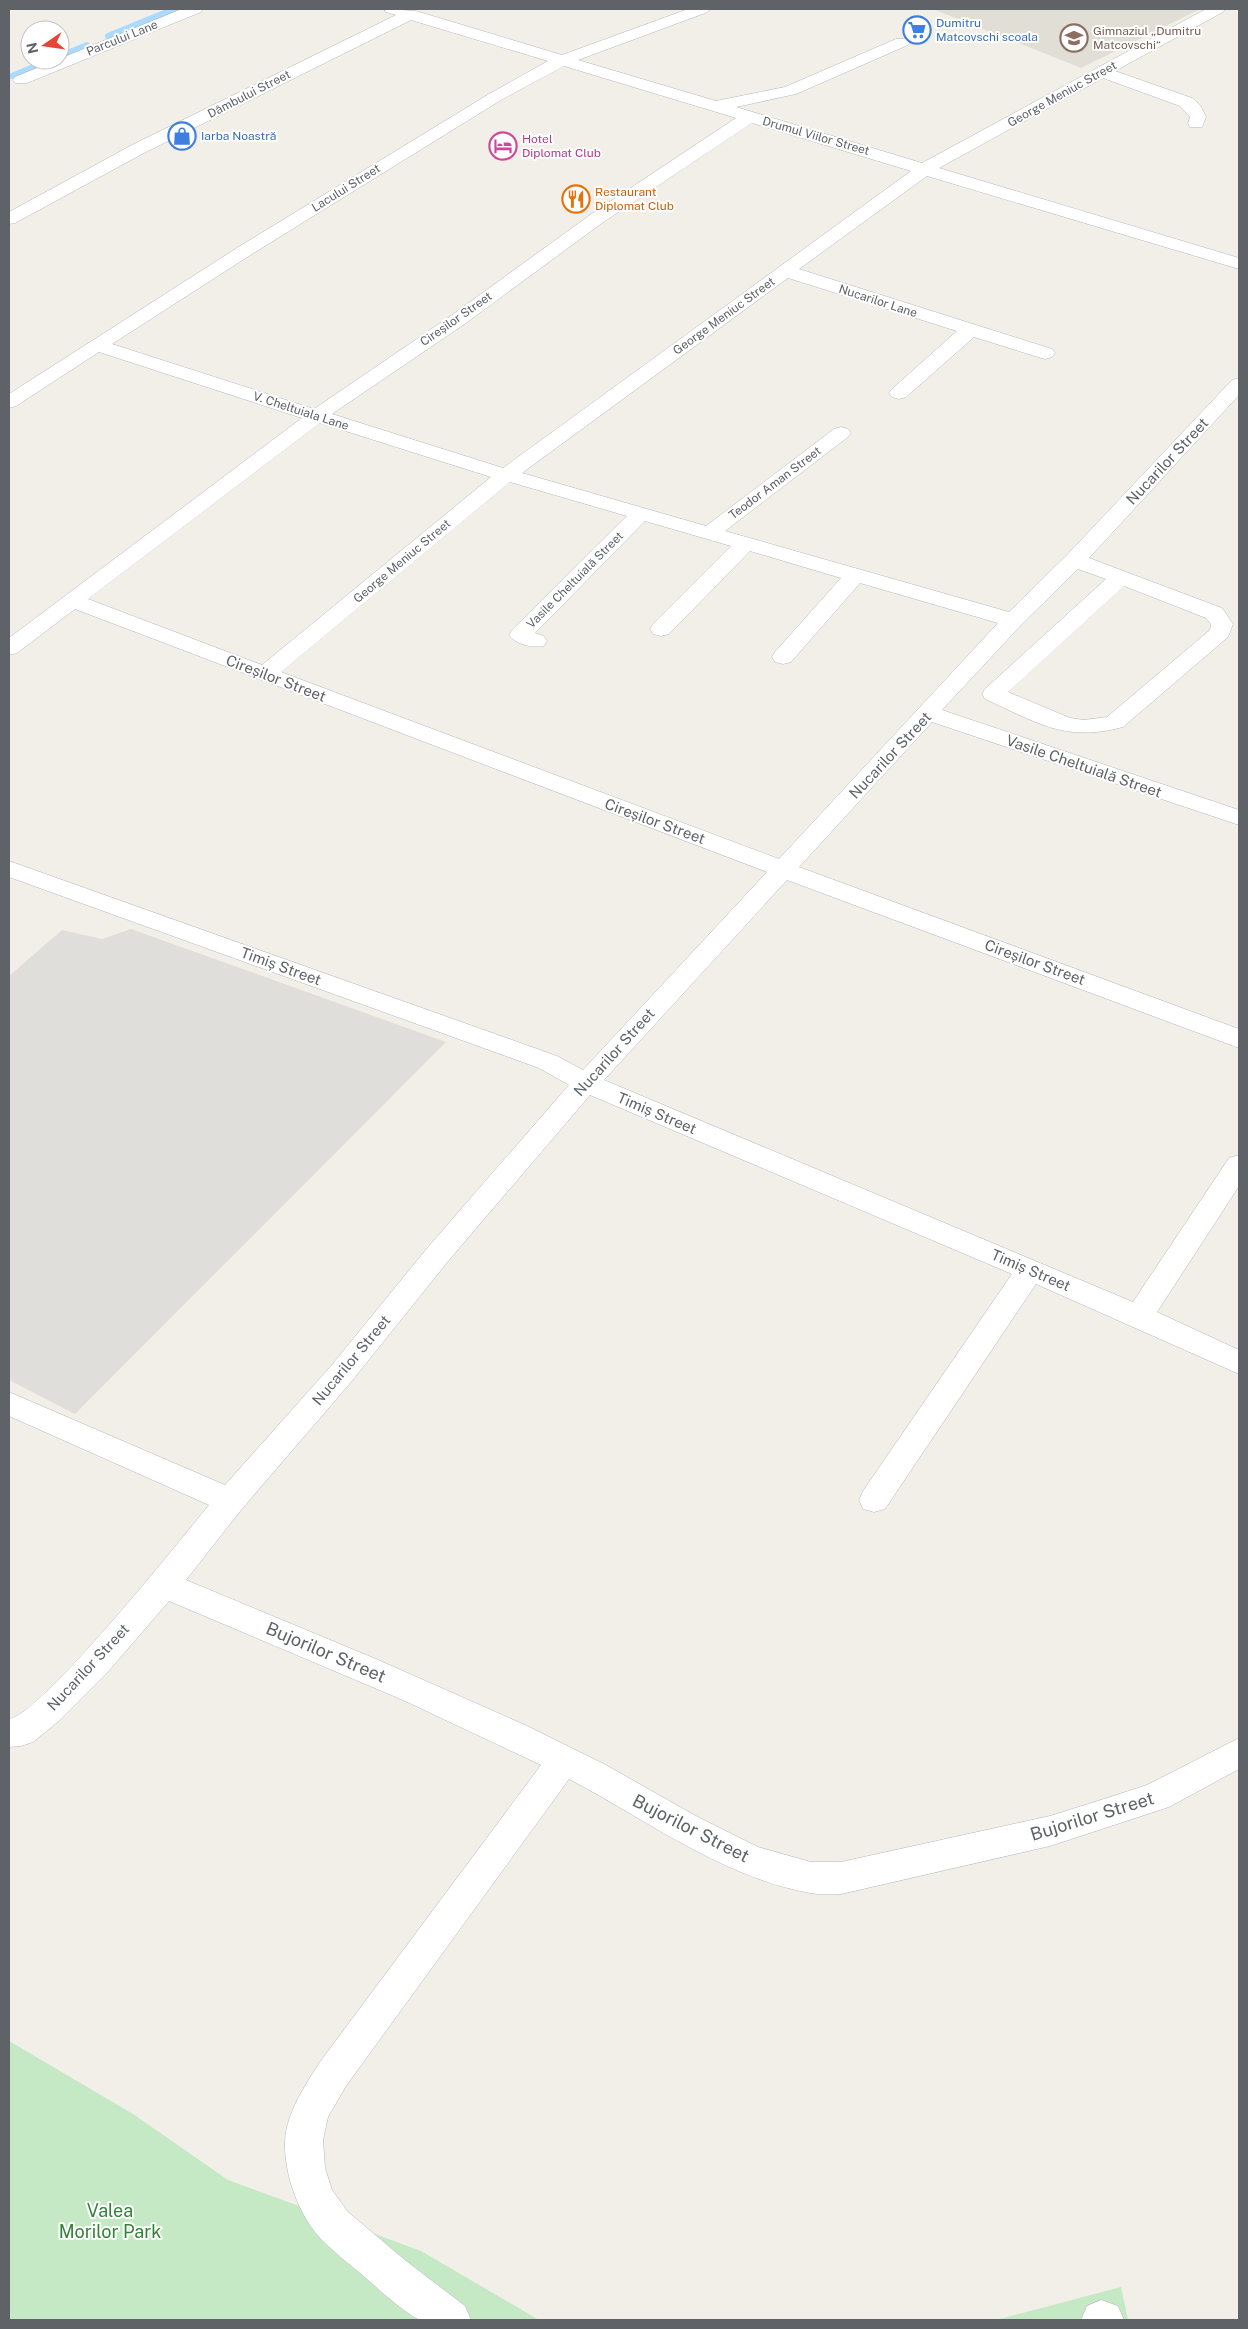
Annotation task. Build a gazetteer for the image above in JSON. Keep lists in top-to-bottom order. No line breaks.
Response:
{"streets":{"street":["Parcului Lane","Dâmbului Street","George Meniuc Street","Drumul Viilor Street","Lacului Street","Nucarilor Lane","Cireșilor Street","V. Cheltuiala Lane","Nucarilor Street","Teodor Aman Street","Vasile Cheltuială Street","Timiș Street","Bujorilor Street"]},"crossings":[["Dâmbului Street","Drumul Viilor Street"],["George Meniuc Street","Drumul Viilor Street"],["George Meniuc Street","Nucarilor Lane"],["George Meniuc Street","Cireșilor Street"],["George Meniuc Street","V. Cheltuiala Lane"],["George Meniuc Street","Vasile Cheltuială Street"],["Drumul Viilor Street","Lacului Street"],["Drumul Viilor Street","Cireșilor Street"],["Lacului Street","V. Cheltuiala Lane"],["Cireșilor Street","V. Cheltuiala Lane"],["Cireșilor Street","Nucarilor Street"],["V. Cheltuiala Lane","Vasile Cheltuială Street"],["Nucarilor Street","Vasile Cheltuială Street"],["Nucarilor Street","Timiș Street"],["Nucarilor Street","Bujorilor Street"],["Teodor Aman Street","Vasile Cheltuială Street"]],"parks":["Valea Morilor Park"],"places":{"supermarket":["Dumitru Matcovschi scoala"],"school or university":["Gimnaziul „Dumitru Matcovschi“"],"shop":["Iarba Noastră"],"hotel":["Hotel Diplomat Club"],"restaurant":["Restaurant Diplomat Club"]},"north":"left"}
